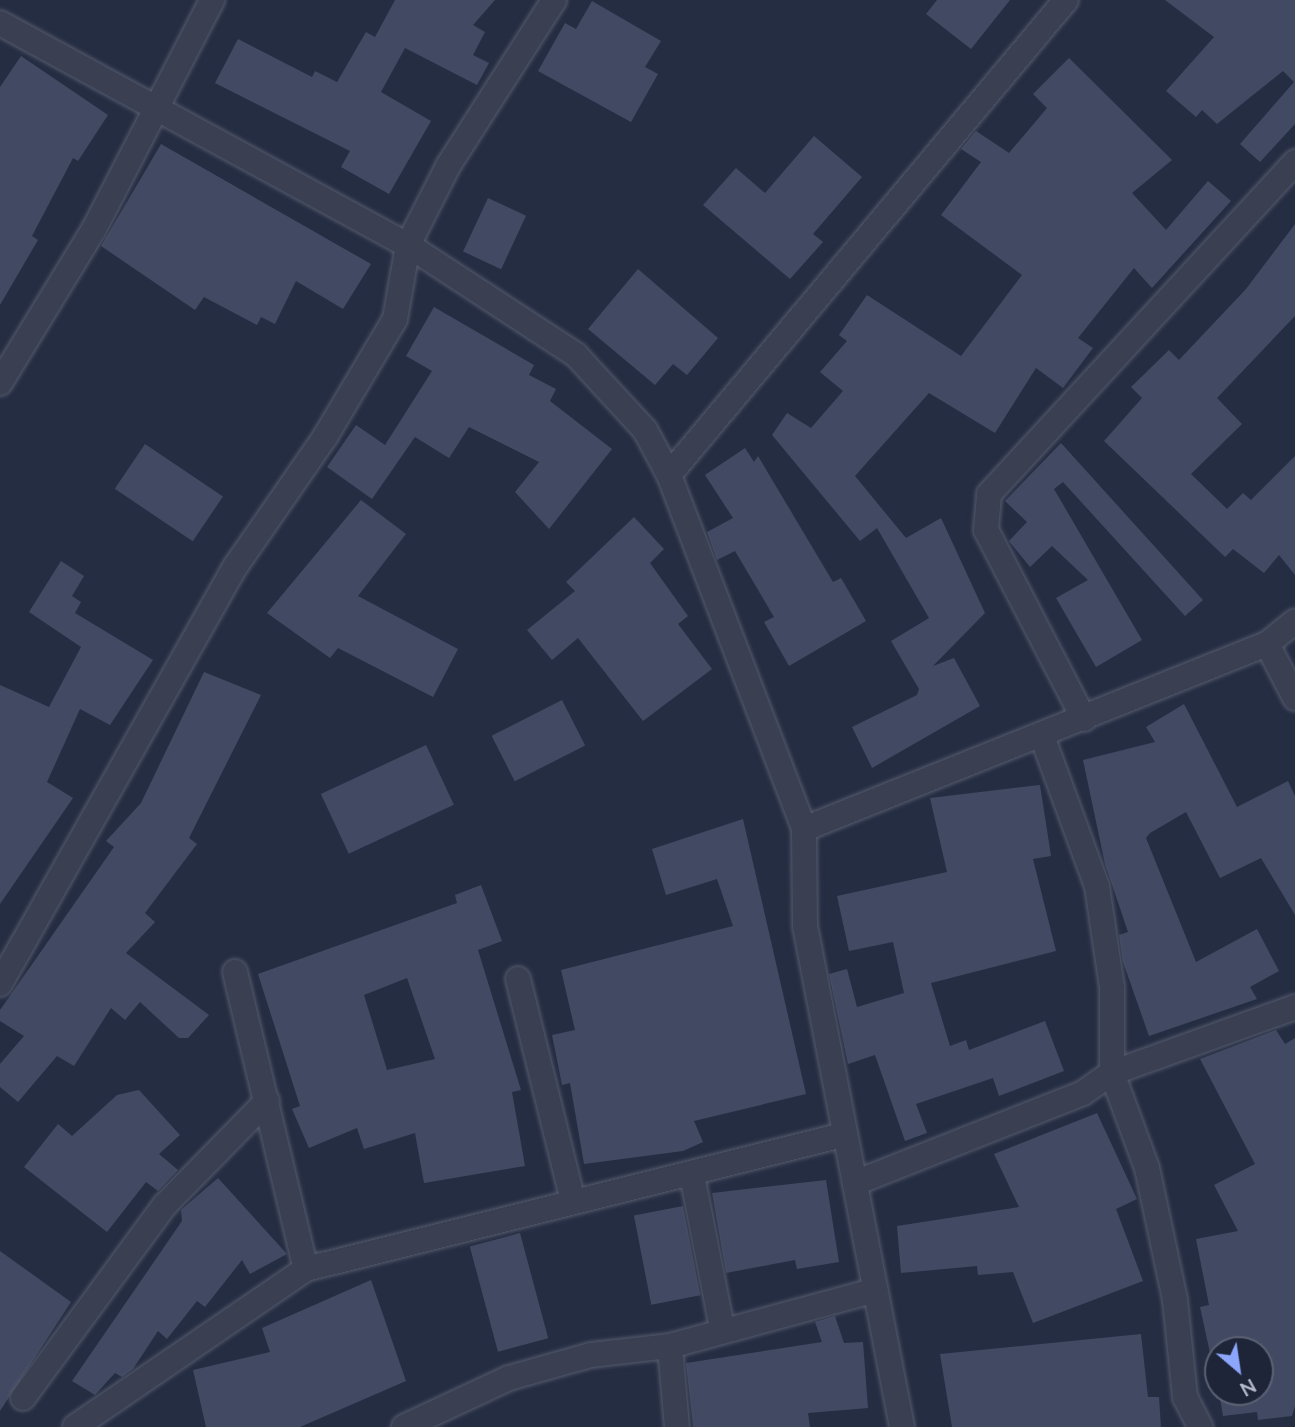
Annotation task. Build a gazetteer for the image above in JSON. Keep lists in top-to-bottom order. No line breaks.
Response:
{"north":"bottom right"}
